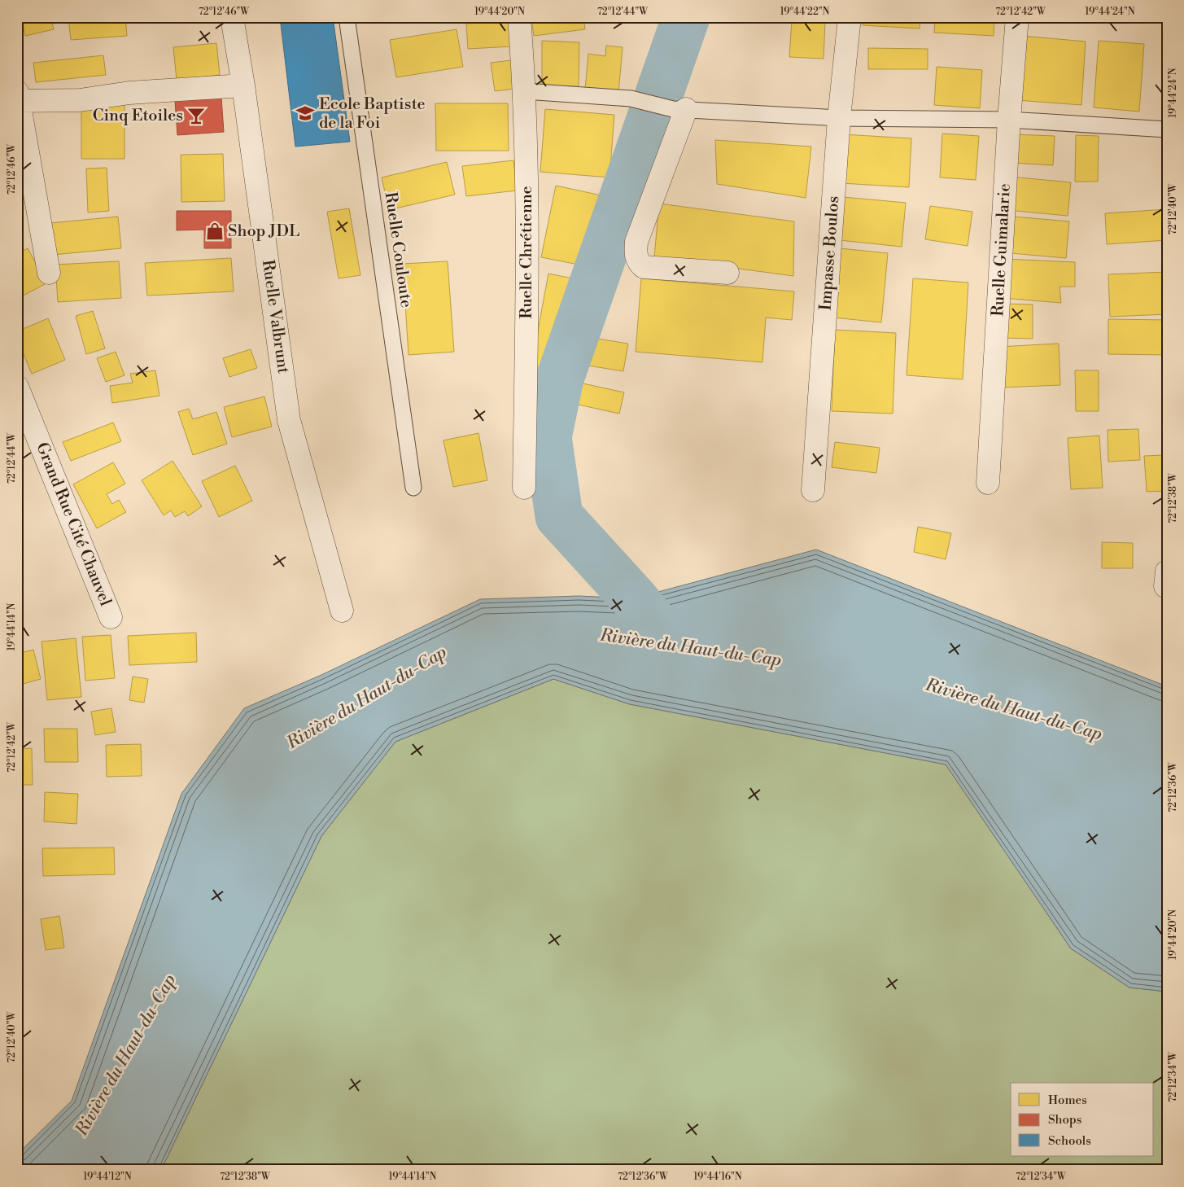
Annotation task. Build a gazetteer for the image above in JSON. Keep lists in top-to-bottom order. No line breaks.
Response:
{"streets":{"street":["Ruelle Guimalarie","Ruelle Chrétienne","Impasse Boulos","Ruelle Valbrunt","Grand Rue Cité Chauvel"],"lane":["Ruelle Couloute"]},"water":["Rivière du Haut-du-Cap"],"places":{"school or university":["Ecole Baptiste de la Foi"],"bar":["Cinq Etoiles"],"shop":["Shop JDL"]},"legend":["Homes","Shops","Schools"],"coordinates":["72°12'46\"W","19°44'20\"N","72°12'44\"W","19°44'22\"N","72°12'42\"W","19°44'24\"N","72°12'40\"W","72°12'38\"W","19°44'14\"N","72°12'36\"W","72°12'34\"W","19°44'12\"N","19°44'16\"N"]}
